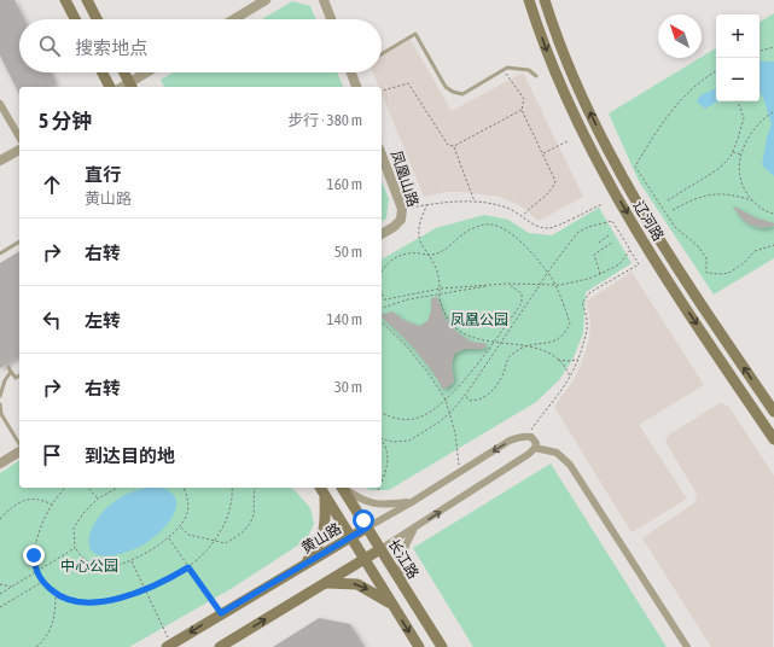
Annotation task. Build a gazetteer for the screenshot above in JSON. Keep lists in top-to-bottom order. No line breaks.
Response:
{"streets":{"main road":["辽河路","黄山路","长江路"],"street":["凤凰山路"]},"crossings":[["黄山路","长江路"]],"parks":["凤凰公园","中心公园"],"north":"top left","page":{"map_buttons":["+","−"],"search":"搜索地点","heading":["5 分钟","步行 · 380 m"],"list":[["直行","黄山路","160 m"],["右转","50 m"],["左转","140 m"],["右转","30 m"],"到达目的地"]}}
